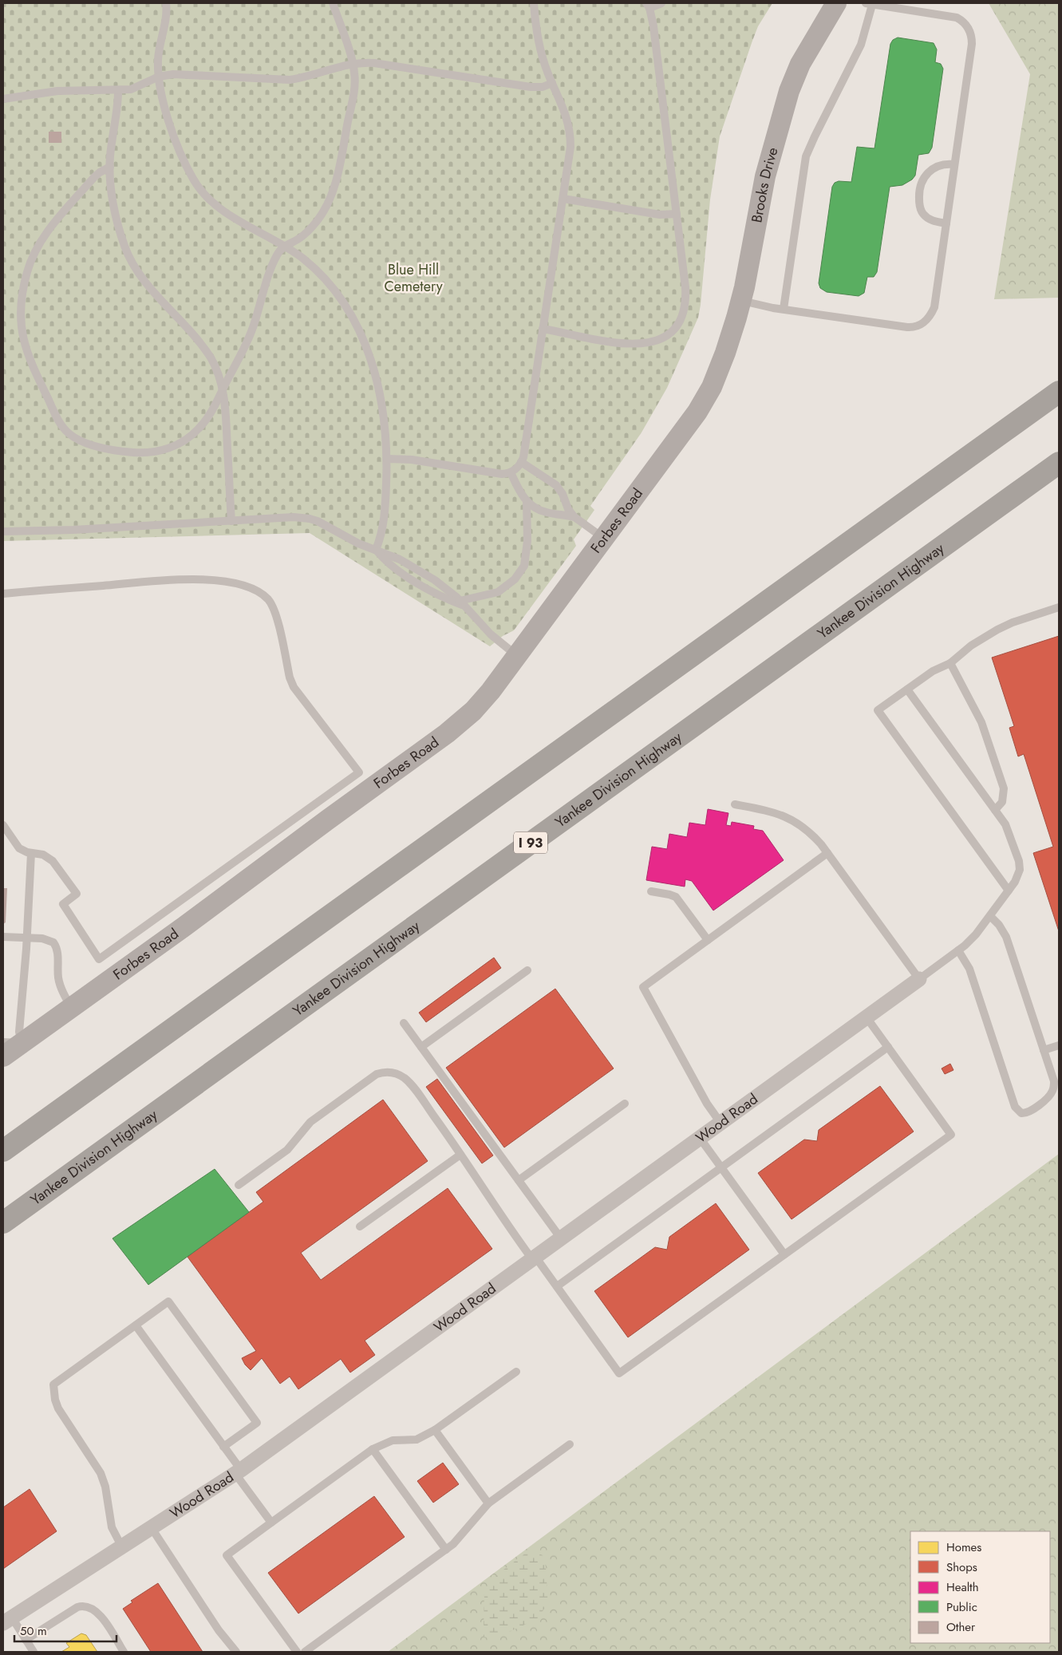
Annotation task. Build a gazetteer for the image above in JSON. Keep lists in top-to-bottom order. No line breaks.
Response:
{"streets":{"highway":["Yankee Division Highway","I 93"],"street":["Brooks Drive","Forbes Road","Wood Road"]},"crossings":[["Brooks Drive","Forbes Road"]],"parks":["Blue Hill Cemetery"],"legend":["Homes","Shops","Health","Public","Other"],"scale_bar":"50 m"}
